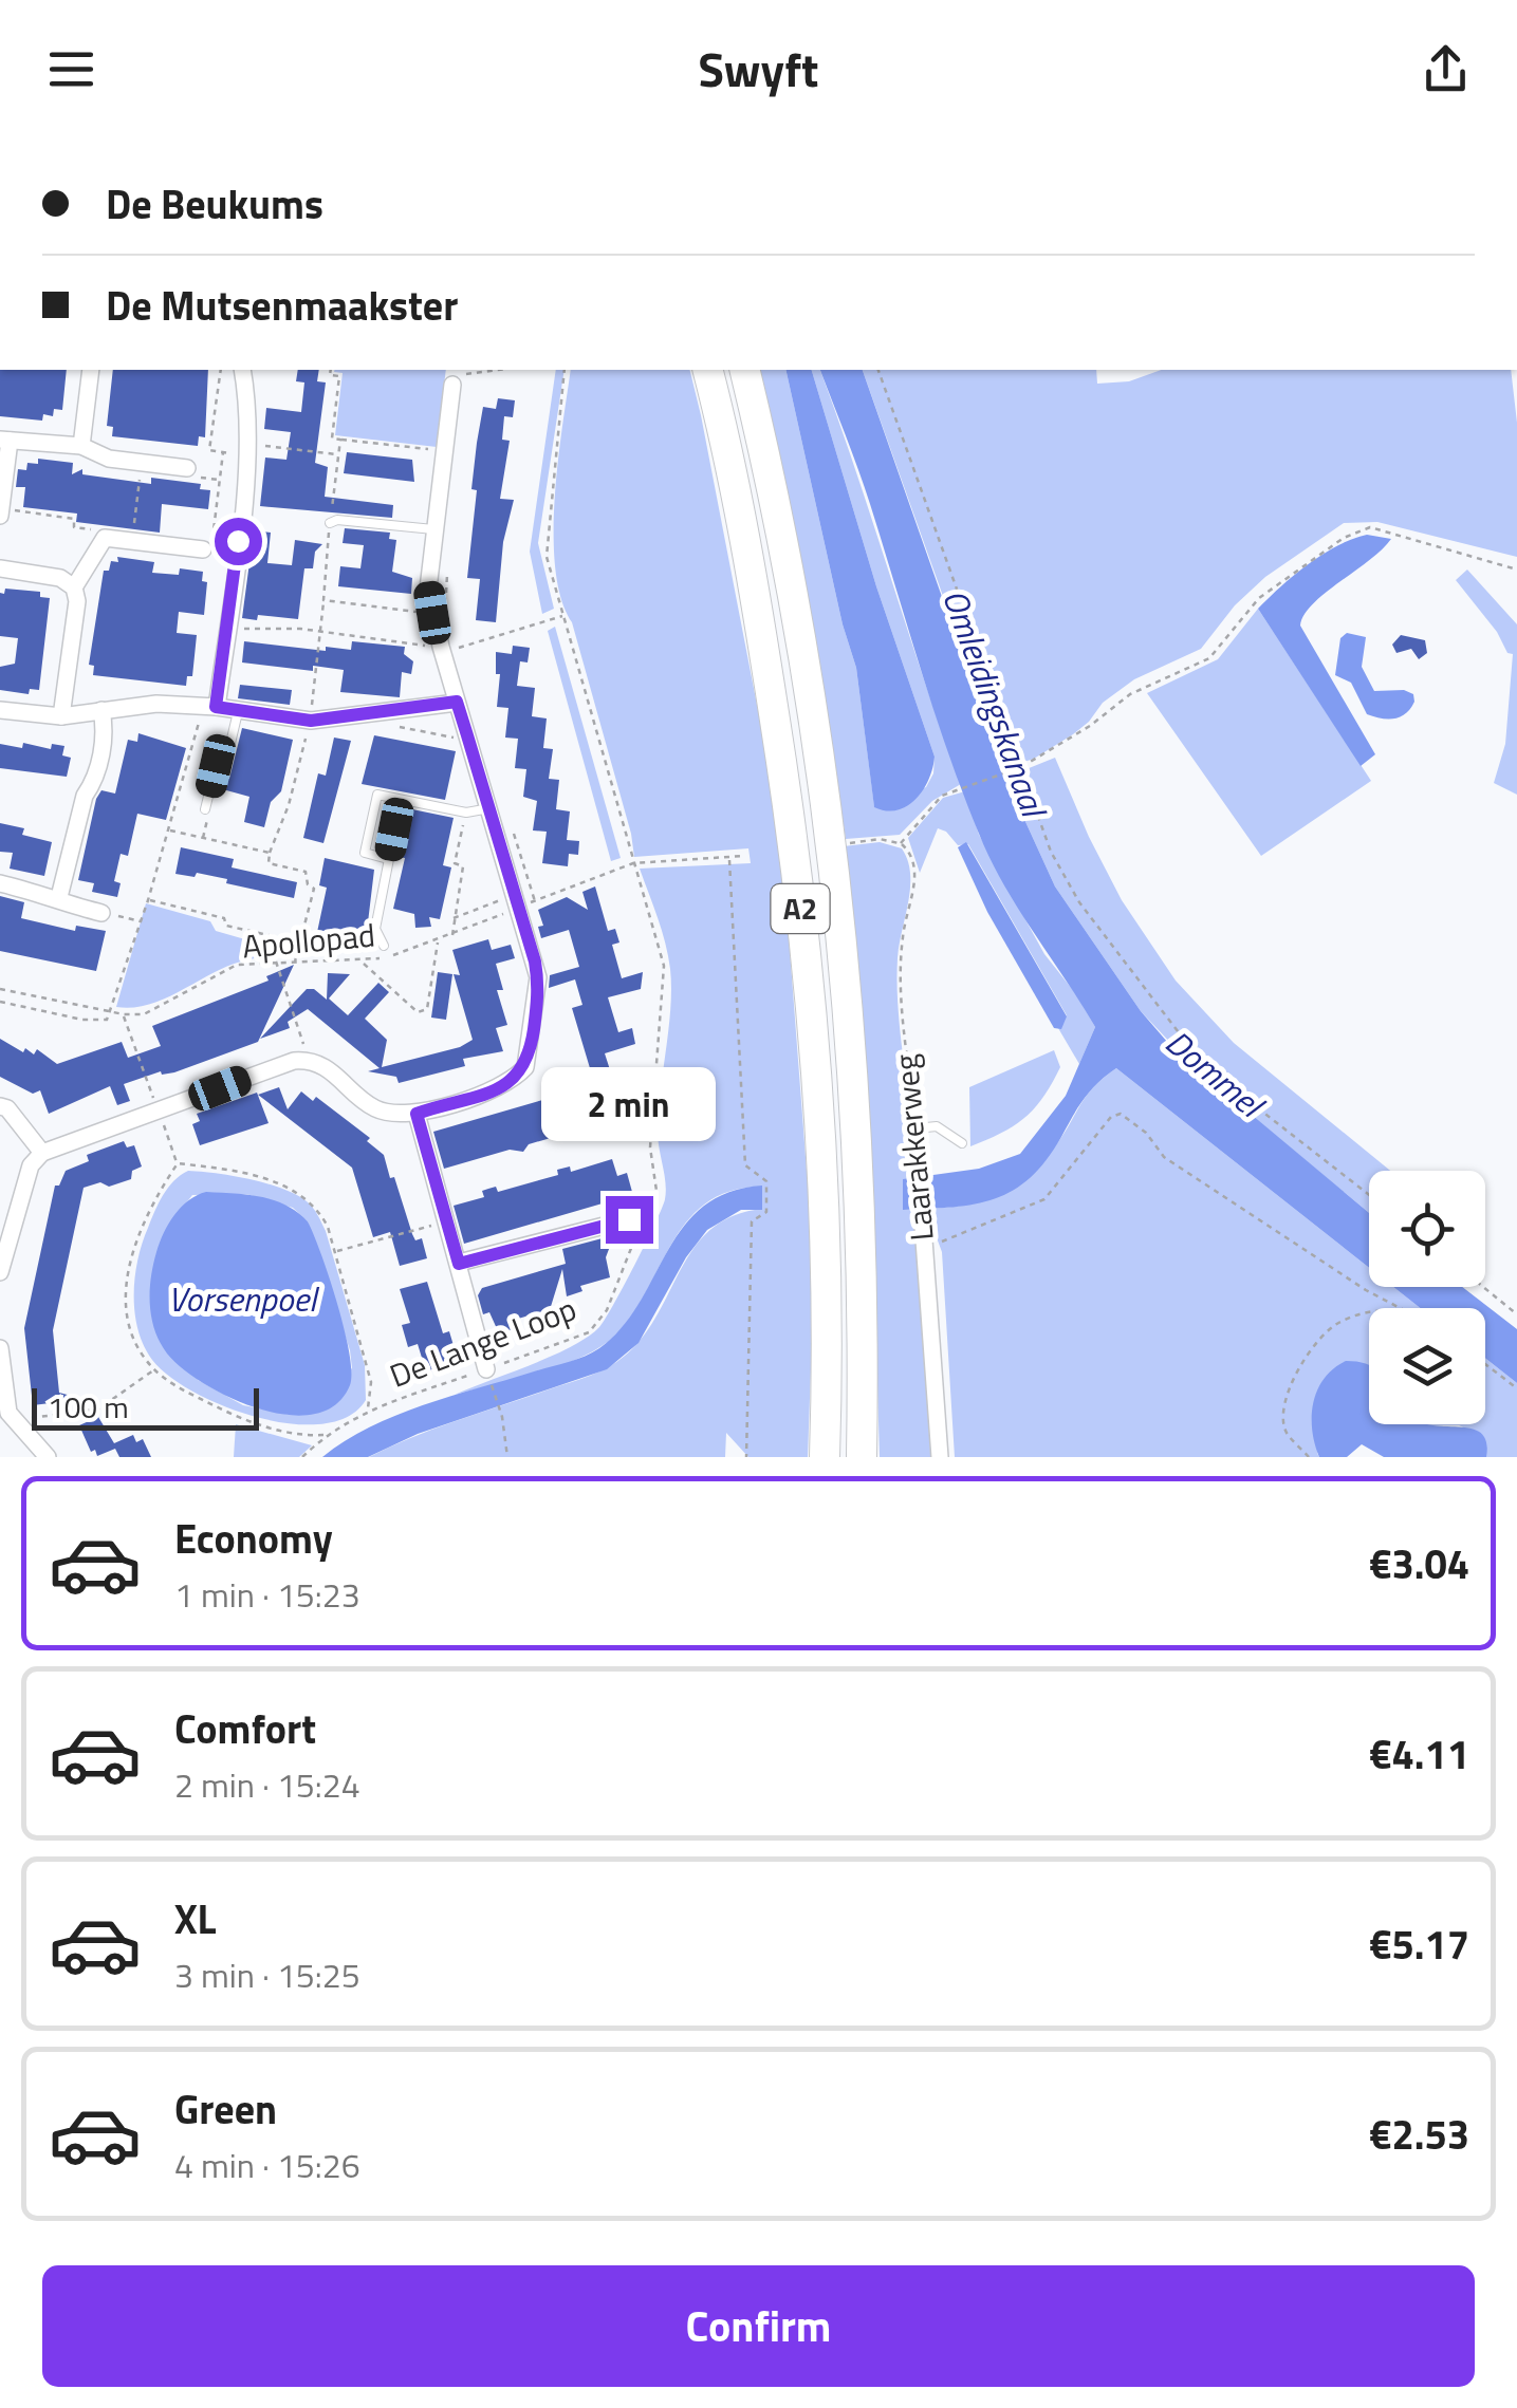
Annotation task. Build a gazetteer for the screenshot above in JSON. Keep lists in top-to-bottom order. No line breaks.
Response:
{"streets":{"highway":["A2"],"street":["Laarakkerweg"],"path":["Apollopad","De Lange Loop"]},"crossings":[["Apollopad","De Lange Loop"]],"water":["Omleidingskanaal","Dommel","Vorsenpoel"],"scale_bar":"100 m","page":{"header":"Swyft","banner":["De Beukums","De Mutsenmaakster"],"bubble":"2 min","scale":"100 m","list":[{"name":"Economy","note":"1 min · 15:23","value":"€3.04"},{"name":"Comfort","note":"2 min · 15:24","value":"€4.11"},{"name":"XL","note":"3 min · 15:25","value":"€5.17"},{"name":"Green","note":"4 min · 15:26","value":"€2.53"}],"buttons":"Confirm"}}
